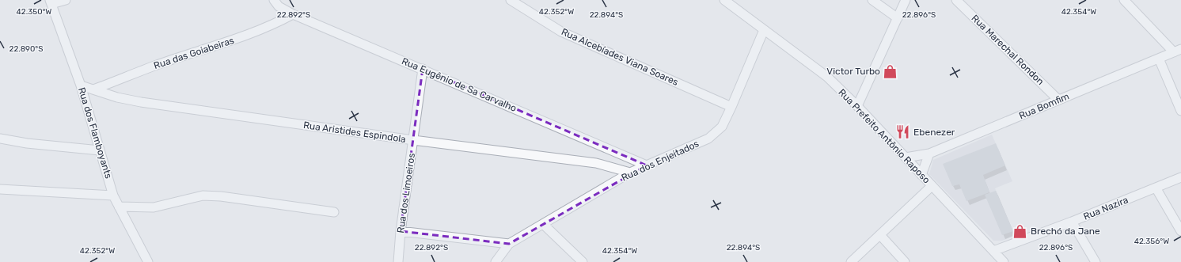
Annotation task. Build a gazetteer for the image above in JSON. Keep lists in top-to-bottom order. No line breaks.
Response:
{"streets":{"street":["Rua Marechal Rondon","Rua das Goiabeiras","Rua Alcebíades Viana Soares","Rua Eugênio de Sa Carvalho","Rua Bomfim","Rua Aristides Espindola","Rua dos Flamboyants","Rua Prefeito Antônio Raposo","Rua dos Enjeitados","Rua dos Limoeiros","Rua Nazira"]},"crossings":[["Rua Marechal Rondon","Rua Bomfim"],["Rua das Goiabeiras","Rua Eugênio de Sa Carvalho"],["Rua das Goiabeiras","Rua Aristides Espindola"],["Rua Alcebíades Viana Soares","Rua dos Enjeitados"],["Rua Eugênio de Sa Carvalho","Rua dos Enjeitados"],["Rua Eugênio de Sa Carvalho","Rua dos Limoeiros"],["Rua Bomfim","Rua Prefeito Antônio Raposo"],["Rua Aristides Espindola","Rua dos Flamboyants"],["Rua Aristides Espindola","Rua dos Enjeitados"],["Rua Aristides Espindola","Rua dos Limoeiros"],["Rua Prefeito Antônio Raposo","Rua dos Enjeitados"],["Rua Prefeito Antônio Raposo","Rua Nazira"]],"places":{"shop":["Victor Turbo","Brechó da Jane"],"restaurant":["Ebenezer"]},"coordinates":["42.350°W","42.352°W","42.354°W","22.892°S","22.894°S","22.896°S","22.890°S","42.356°W"]}
